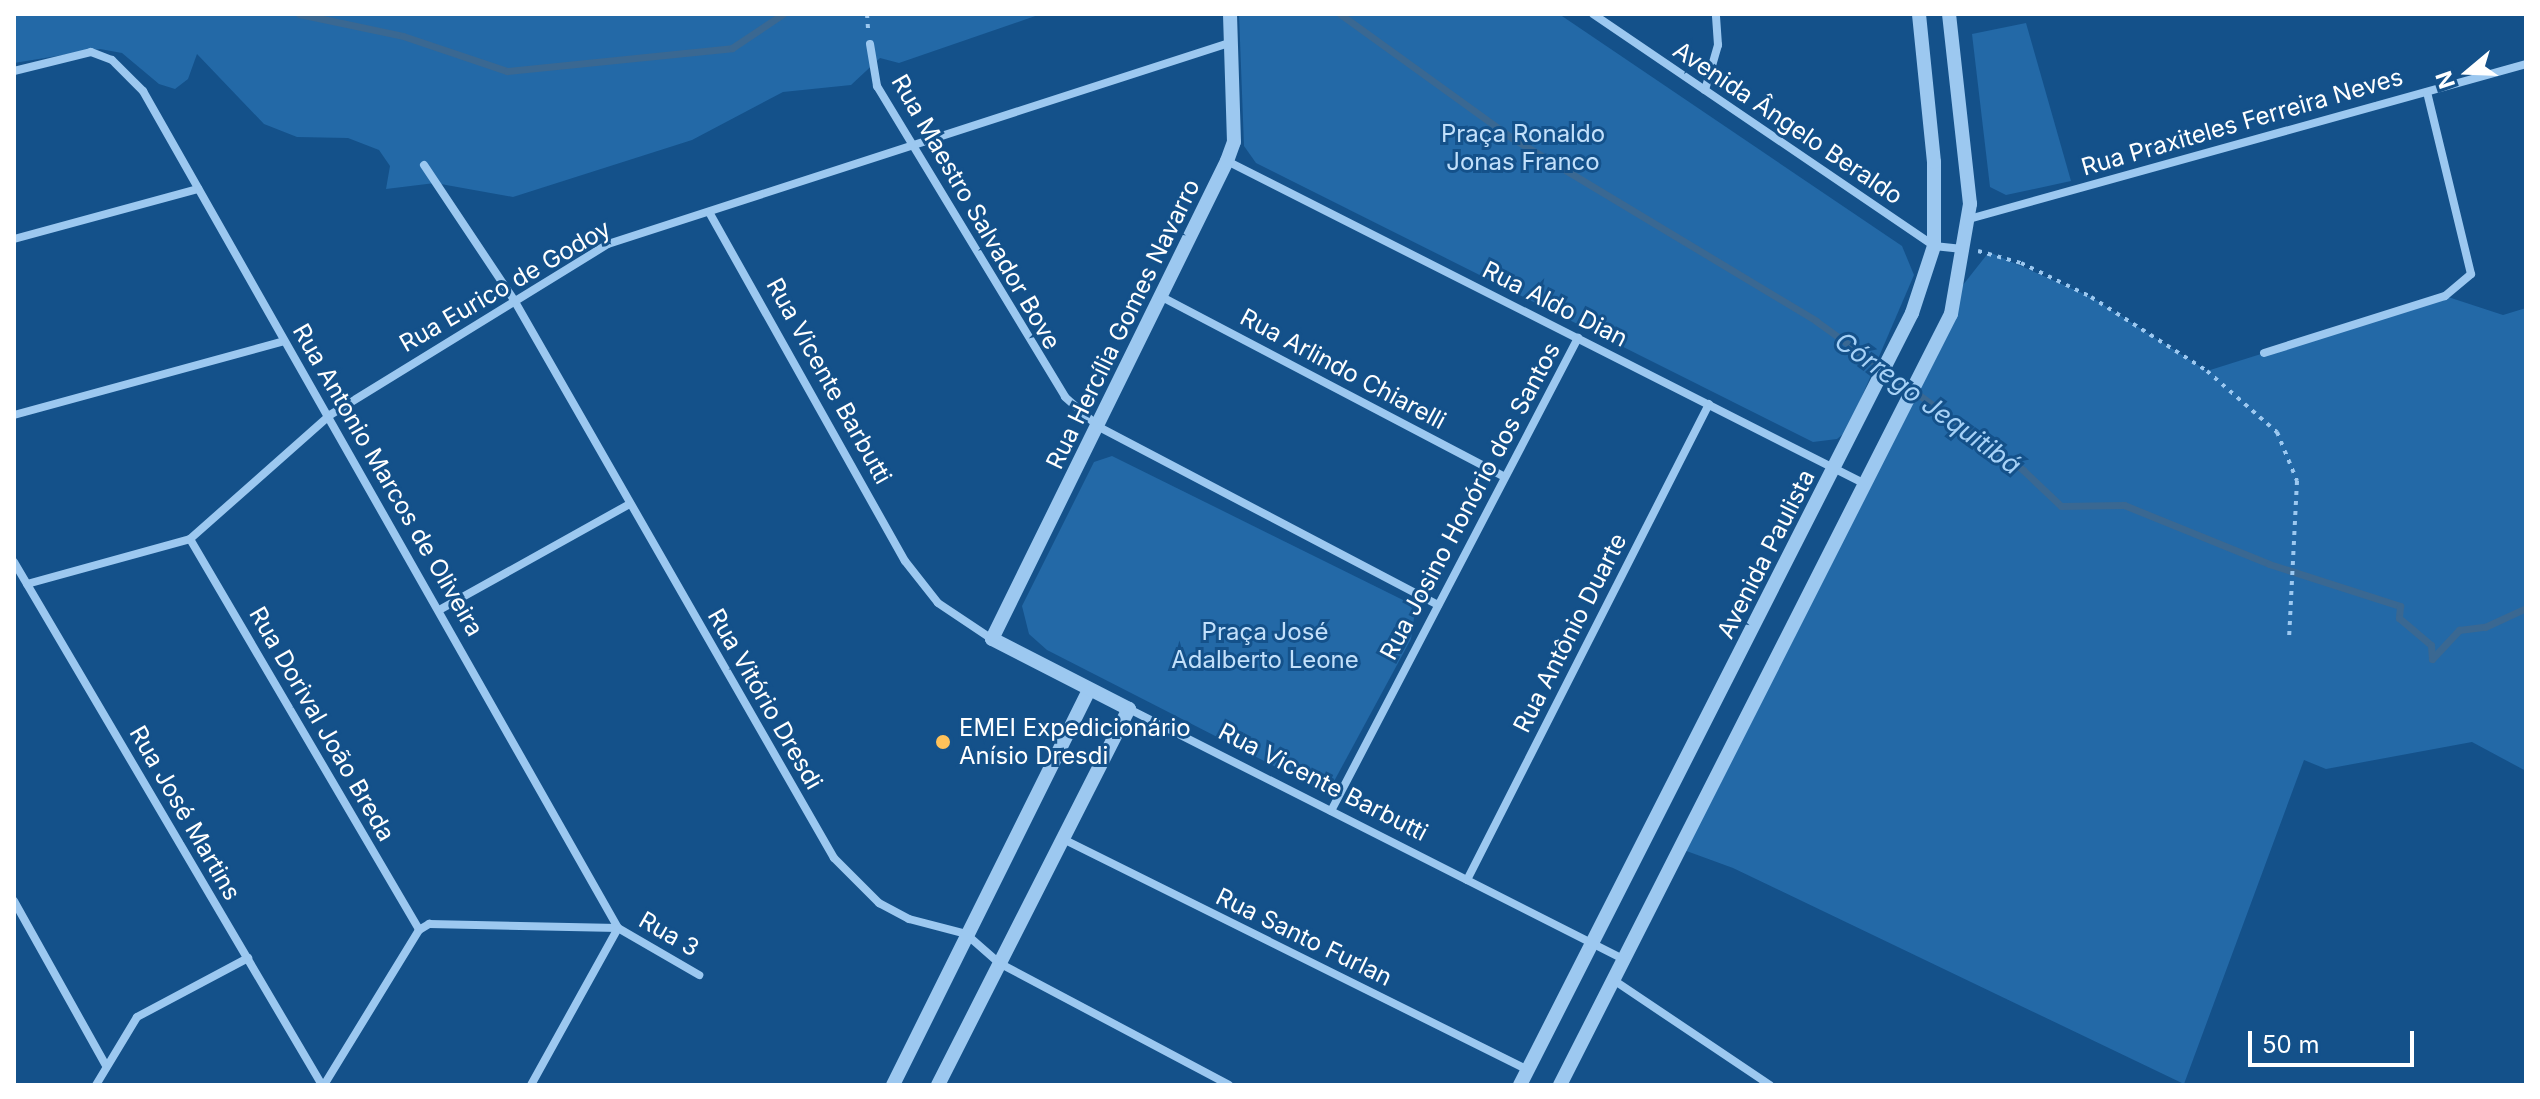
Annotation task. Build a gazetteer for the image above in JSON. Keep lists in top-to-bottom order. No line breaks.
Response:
{"streets":{"street":["Rua Praxiteles Ferreira Neves","Avenida Ângelo Beraldo","Rua Maestro Salvador Bove","Rua Eurico de Godoy","Rua Aldo Dian","Rua Hercília Gomes Navarro","Rua Arlindo Chiarelli","Rua Vicente Barbutti","Rua Antonio Marcos de Oliveira","Rua Josino Honório dos Santos","Avenida Paulista","Rua Antônio Duarte","Rua Vitório Dresdi","Rua Dorival João Breda","Rua José Martins","Rua 3","Rua Santo Furlan"]},"crossings":[["Avenida Ângelo Beraldo","Avenida Paulista"],["Rua Maestro Salvador Bove","Rua Eurico de Godoy"],["Rua Maestro Salvador Bove","Rua Hercília Gomes Navarro"],["Rua Maestro Salvador Bove","Rua Josino Honório dos Santos"],["Rua Eurico de Godoy","Rua Hercília Gomes Navarro"],["Rua Eurico de Godoy","Rua Vicente Barbutti"],["Rua Eurico de Godoy","Rua Antonio Marcos de Oliveira"],["Rua Eurico de Godoy","Rua Vitório Dresdi"],["Rua Eurico de Godoy","Rua Dorival João Breda"],["Rua Eurico de Godoy","Rua José Martins"],["Rua Aldo Dian","Rua Hercília Gomes Navarro"],["Rua Aldo Dian","Rua Josino Honório dos Santos"],["Rua Aldo Dian","Avenida Paulista"],["Rua Aldo Dian","Rua Antônio Duarte"],["Rua Hercília Gomes Navarro","Rua Arlindo Chiarelli"],["Rua Hercília Gomes Navarro","Rua Vicente Barbutti"],["Rua Arlindo Chiarelli","Rua Josino Honório dos Santos"],["Rua Vicente Barbutti","Rua Josino Honório dos Santos"],["Rua Vicente Barbutti","Avenida Paulista"],["Rua Vicente Barbutti","Rua Antônio Duarte"],["Rua Antonio Marcos de Oliveira","Rua 3"],["Avenida Paulista","Rua Santo Furlan"]],"water":["Córrego Jequitibá"],"parks":["Praça Ronaldo Jonas Franco","Praça José Adalberto Leone"],"places":["EMEI Expedicionário Anísio Dresdi"],"scale_bar":"50 m","north":"left"}
